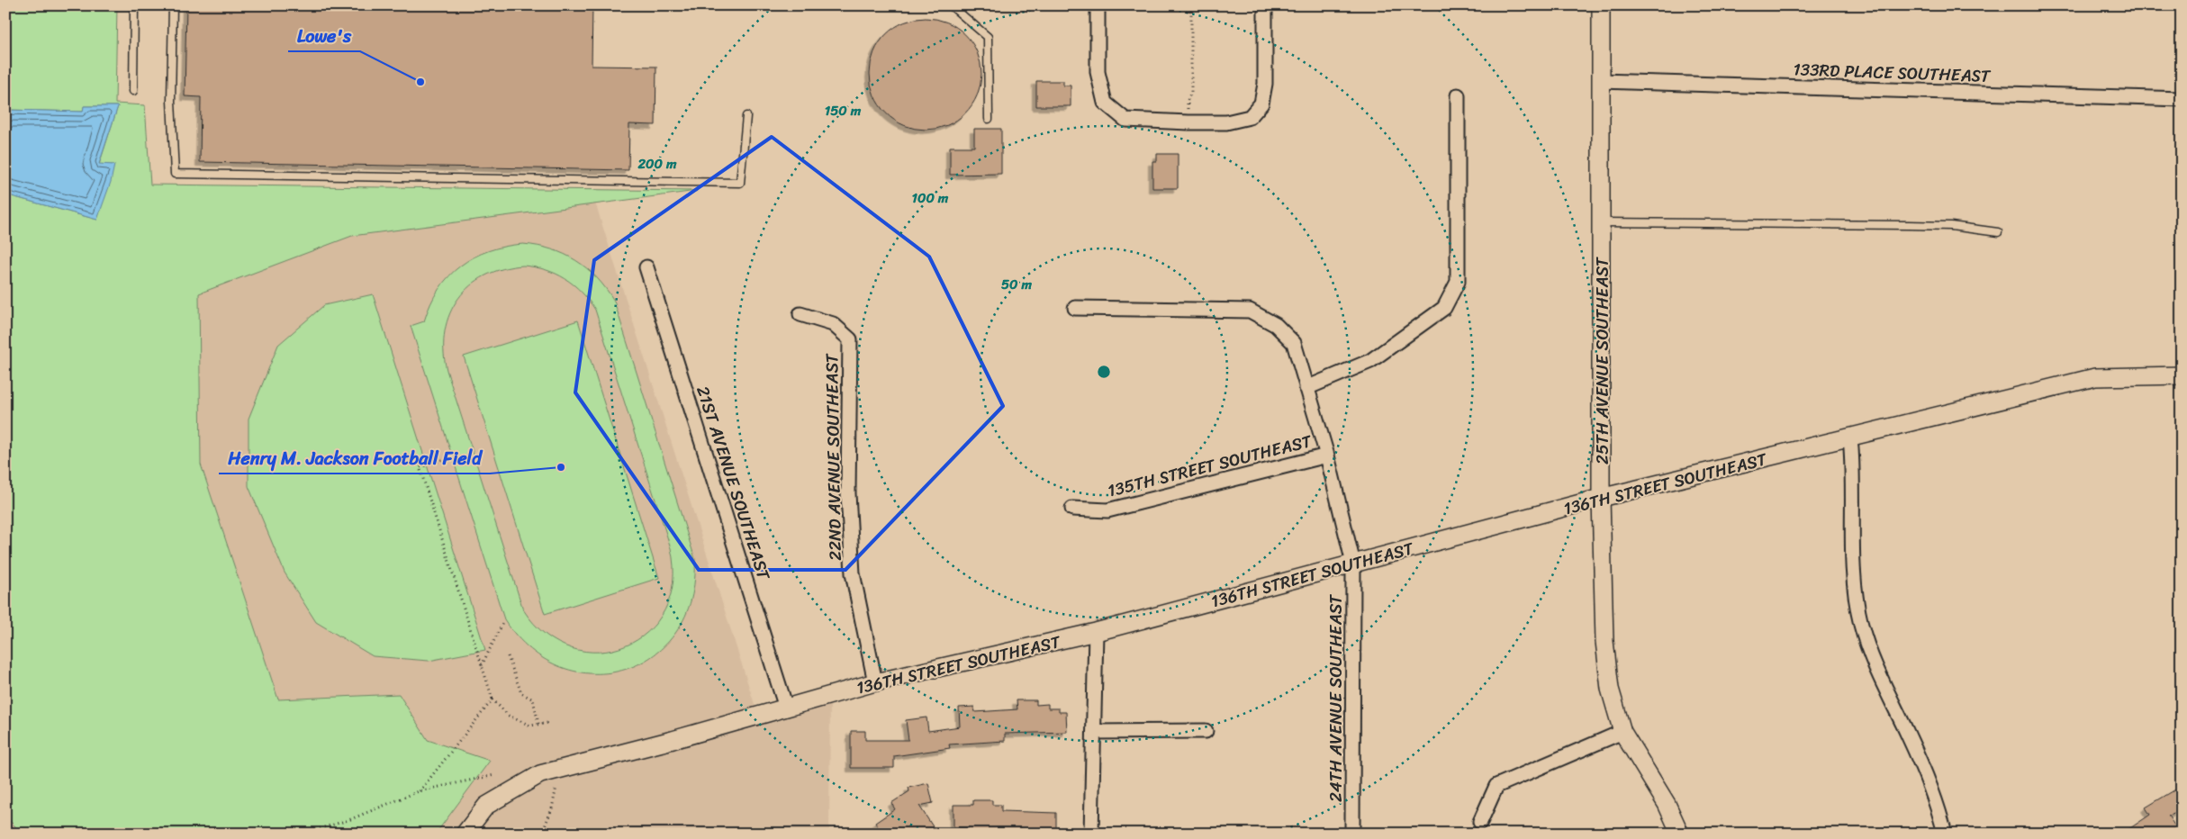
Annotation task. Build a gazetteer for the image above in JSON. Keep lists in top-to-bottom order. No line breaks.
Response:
{"streets":{"street":["133RD PLACE SOUTHEAST","25TH AVENUE SOUTHEAST","22ND AVENUE SOUTHEAST","135TH STREET SOUTHEAST","21ST AVENUE SOUTHEAST","136TH STREET SOUTHEAST","24TH AVENUE SOUTHEAST"]},"crossings":[["133RD PLACE SOUTHEAST","25TH AVENUE SOUTHEAST"],["25TH AVENUE SOUTHEAST","136TH STREET SOUTHEAST"],["22ND AVENUE SOUTHEAST","136TH STREET SOUTHEAST"],["135TH STREET SOUTHEAST","24TH AVENUE SOUTHEAST"],["21ST AVENUE SOUTHEAST","136TH STREET SOUTHEAST"],["136TH STREET SOUTHEAST","24TH AVENUE SOUTHEAST"]],"places":["Lowe's","Henry M. Jackson Football Field"],"rings":["150 m","200 m","100 m","50 m"]}
